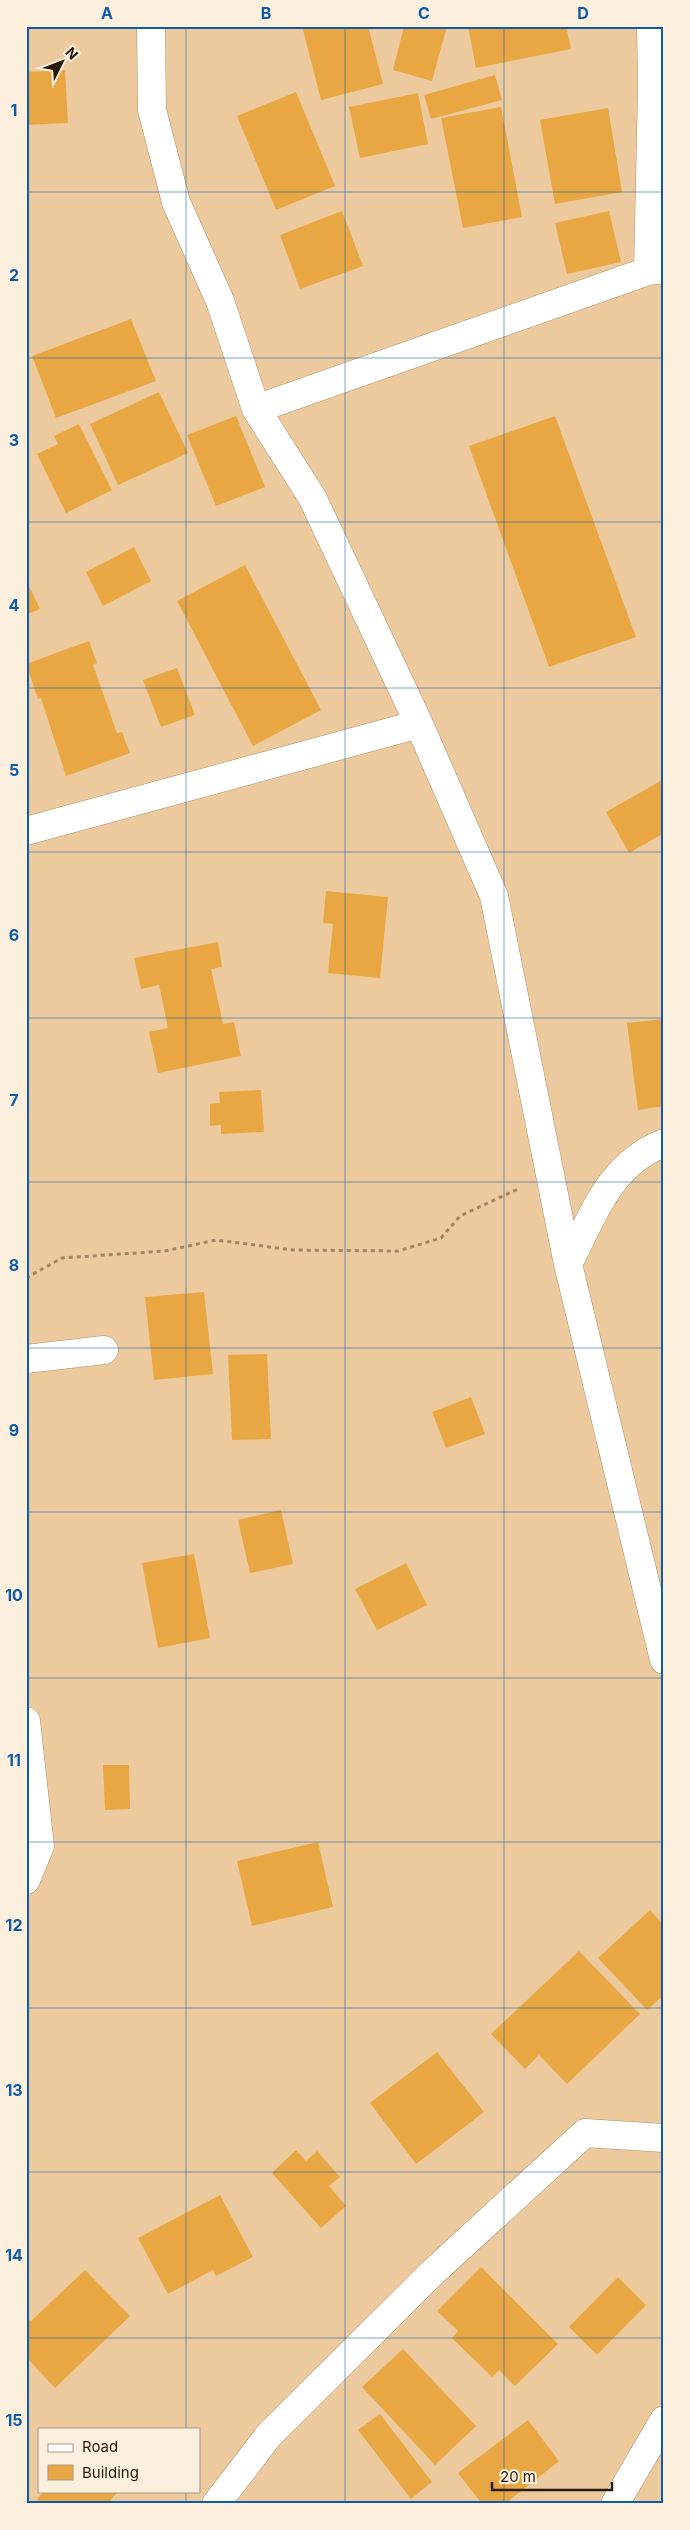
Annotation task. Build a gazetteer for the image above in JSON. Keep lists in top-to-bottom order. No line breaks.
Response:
{"legend":["Road","Building"],"scale_bar":"20 m","north":"top right","grid":{"columns":["A","B","C","D"],"rows":["1","2","3","4","5","6","7","8","9","10","11","12","13","14","15"]}}
